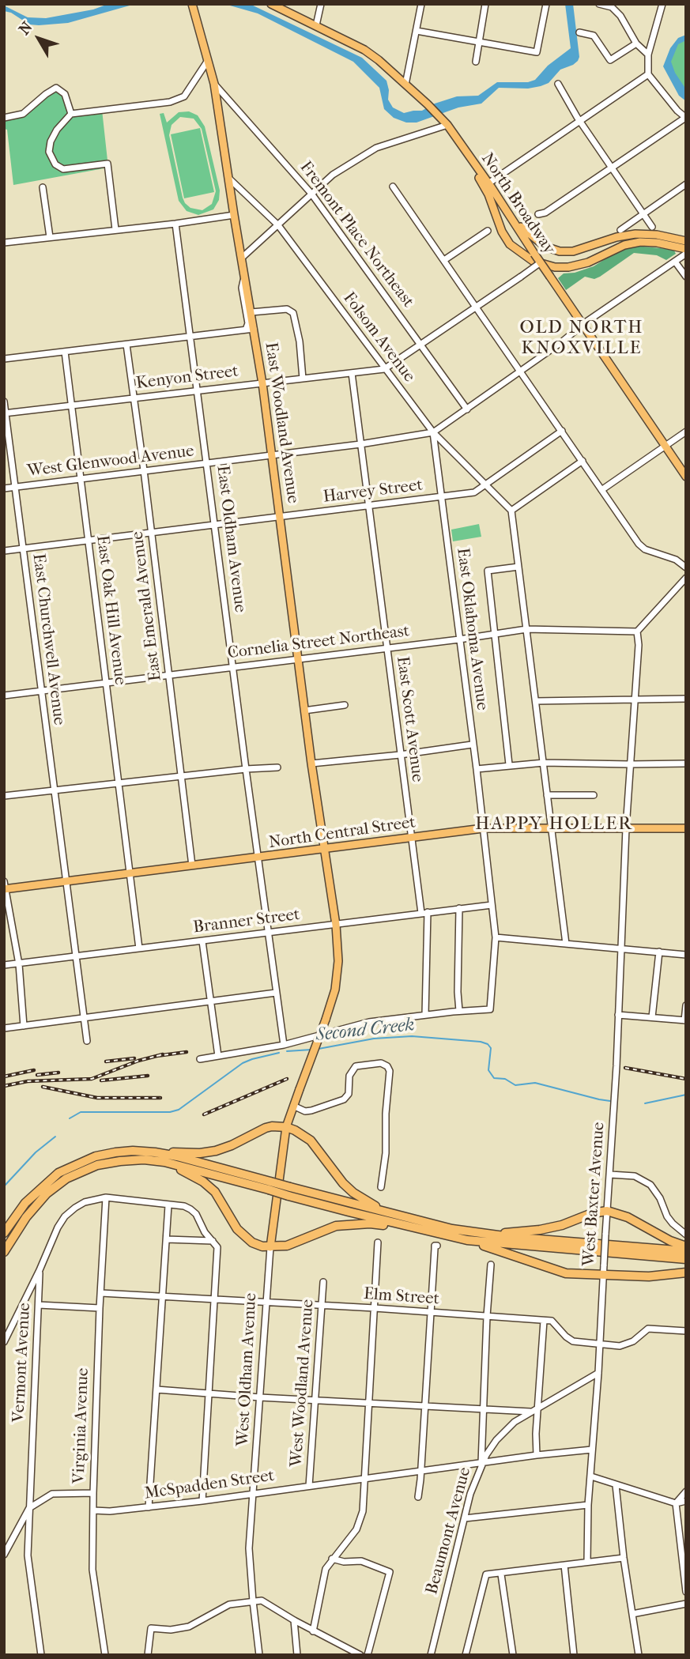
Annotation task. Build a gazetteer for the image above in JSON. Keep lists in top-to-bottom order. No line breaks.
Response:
{"streets":{"main road":["North Broadway","East Woodland Avenue","North Central Street","West Oldham Avenue"],"street":["Fremont Place Northeast","Folsom Avenue","Kenyon Street","West Glenwood Avenue","Harvey Street","East Oldham Avenue","East Emerald Avenue","East Oak Hill Avenue","East Oklahoma Avenue","East Churchwell Avenue","Cornelia Street Northeast","East Scott Avenue","Branner Street","West Baxter Avenue","Elm Street","Vermont Avenue","West Woodland Avenue","Virginia Avenue","McSpadden Street","Beaumont Avenue"]},"crossings":[["North Broadway","Kenyon Street"],["North Broadway","West Glenwood Avenue"],["Fremont Place Northeast","Kenyon Street"],["Fremont Place Northeast","East Woodland Avenue"],["Fremont Place Northeast","West Glenwood Avenue"],["Folsom Avenue","Kenyon Street"],["Folsom Avenue","East Woodland Avenue"],["Folsom Avenue","West Glenwood Avenue"],["Folsom Avenue","Harvey Street"],["Folsom Avenue","East Oklahoma Avenue"],["Kenyon Street","East Woodland Avenue"],["Kenyon Street","East Oldham Avenue"],["Kenyon Street","East Emerald Avenue"],["Kenyon Street","East Oak Hill Avenue"],["Kenyon Street","East Churchwell Avenue"],["Kenyon Street","East Scott Avenue"],["East Woodland Avenue","West Glenwood Avenue"],["East Woodland Avenue","Harvey Street"],["East Woodland Avenue","Cornelia Street Northeast"],["East Woodland Avenue","North Central Street"],["West Glenwood Avenue","East Oldham Avenue"],["West Glenwood Avenue","East Emerald Avenue"],["West Glenwood Avenue","East Oak Hill Avenue"],["West Glenwood Avenue","East Oklahoma Avenue"],["West Glenwood Avenue","East Churchwell Avenue"],["West Glenwood Avenue","East Scott Avenue"],["Harvey Street","East Oldham Avenue"],["Harvey Street","East Emerald Avenue"],["Harvey Street","East Oak Hill Avenue"],["Harvey Street","East Oklahoma Avenue"],["Harvey Street","East Churchwell Avenue"],["Harvey Street","East Scott Avenue"],["East Oldham Avenue","Cornelia Street Northeast"],["East Oldham Avenue","North Central Street"],["East Emerald Avenue","Cornelia Street Northeast"],["East Emerald Avenue","North Central Street"],["East Oak Hill Avenue","Cornelia Street Northeast"],["East Oak Hill Avenue","North Central Street"],["East Oak Hill Avenue","Branner Street"],["East Oklahoma Avenue","Cornelia Street Northeast"],["East Oklahoma Avenue","North Central Street"],["East Oklahoma Avenue","Branner Street"],["East Churchwell Avenue","Cornelia Street Northeast"],["East Churchwell Avenue","North Central Street"],["East Churchwell Avenue","Branner Street"],["Cornelia Street Northeast","East Scott Avenue"],["Cornelia Street Northeast","West Baxter Avenue"],["East Scott Avenue","North Central Street"],["East Scott Avenue","Branner Street"],["North Central Street","West Baxter Avenue"],["Branner Street","West Oldham Avenue"],["West Baxter Avenue","McSpadden Street"],["West Baxter Avenue","Beaumont Avenue"],["Elm Street","West Oldham Avenue"],["Elm Street","West Woodland Avenue"],["Elm Street","Virginia Avenue"],["West Oldham Avenue","McSpadden Street"],["West Woodland Avenue","McSpadden Street"],["Virginia Avenue","McSpadden Street"],["McSpadden Street","Beaumont Avenue"]],"districts":["OLD NORTH KNOXVILLE","HAPPY HOLLER"],"water":["Second Creek"],"north":"top left"}
